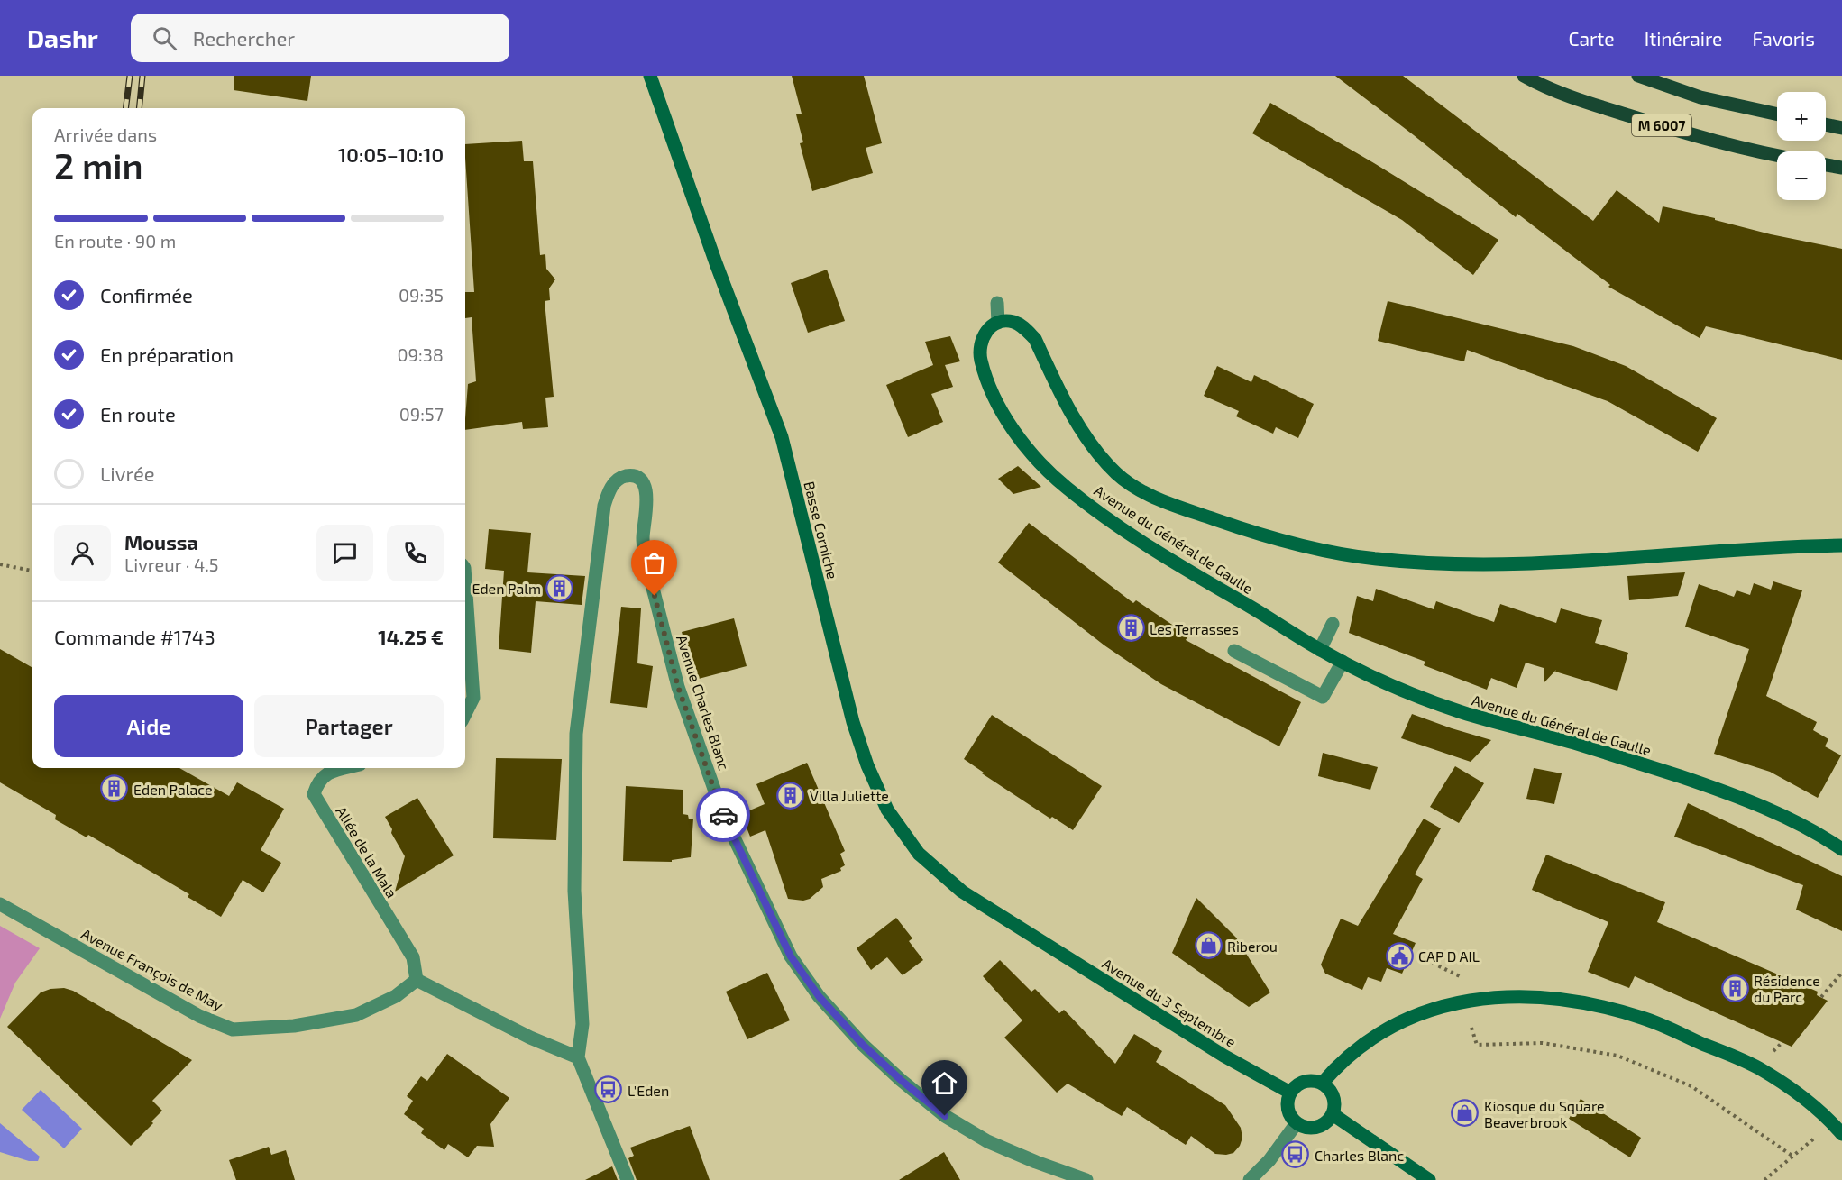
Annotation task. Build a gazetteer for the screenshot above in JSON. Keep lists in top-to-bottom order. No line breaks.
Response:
{"streets":{"main road":["M 6007"],"street":["Basse Corniche","Avenue du Général de Gaulle","Avenue Charles Blanc","Allée de la Mala","Avenue François de May","Avenue du 3 Septembre"]},"crossings":[["Basse Corniche","Avenue du 3 Septembre"],["Allée de la Mala","Avenue François de May"]],"places":{"building":["Eden Palm","Les Terrasses","Eden Palace","Villa Juliette","Résidence du Parc"],"shop":["Riberou","Kiosque du Square Beaverbrook"],"public building":["CAP D AIL"],"bus stop":["L'Eden","Charles Blanc"]},"page":{"header":"Dashr","search":"Rechercher","nav":["Carte","Itinéraire","Favoris"],"map_buttons":["+","−"],"heading":["2 min","Arrivée dans","10:05–10:10"],"panel":["Moussa","Livreur · 4.5","Commande #1743","14.25 €"],"bar":"En route · 90 m","list":[["Confirmée","09:35"],["En préparation","09:38"],["En route","09:57"],"Livrée"],"buttons":["Aide","Partager"]}}
